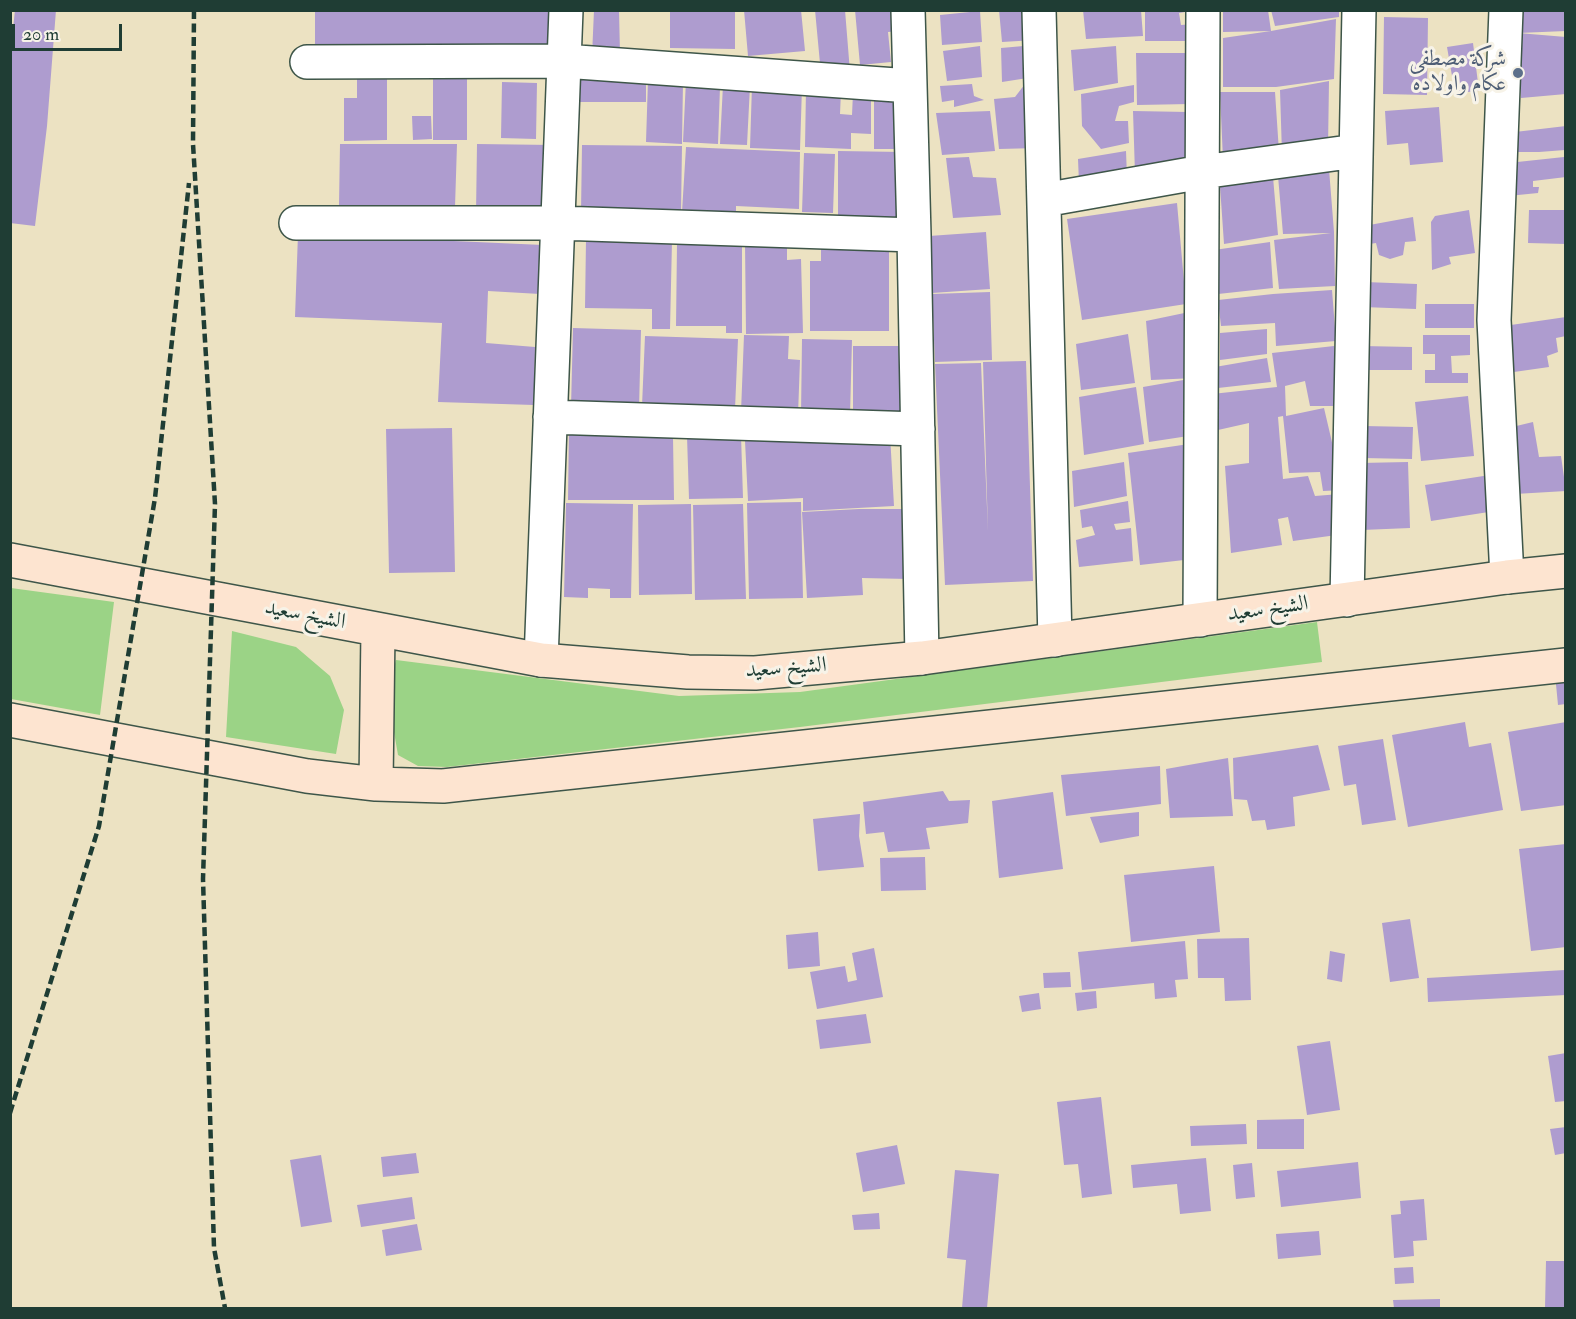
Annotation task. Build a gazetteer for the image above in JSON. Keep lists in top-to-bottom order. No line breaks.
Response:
{"streets":{"main road":["الشيخ سعيد"]},"places":["شركة مصطفى عكام واولاده"],"scale_bar":"20 m"}
